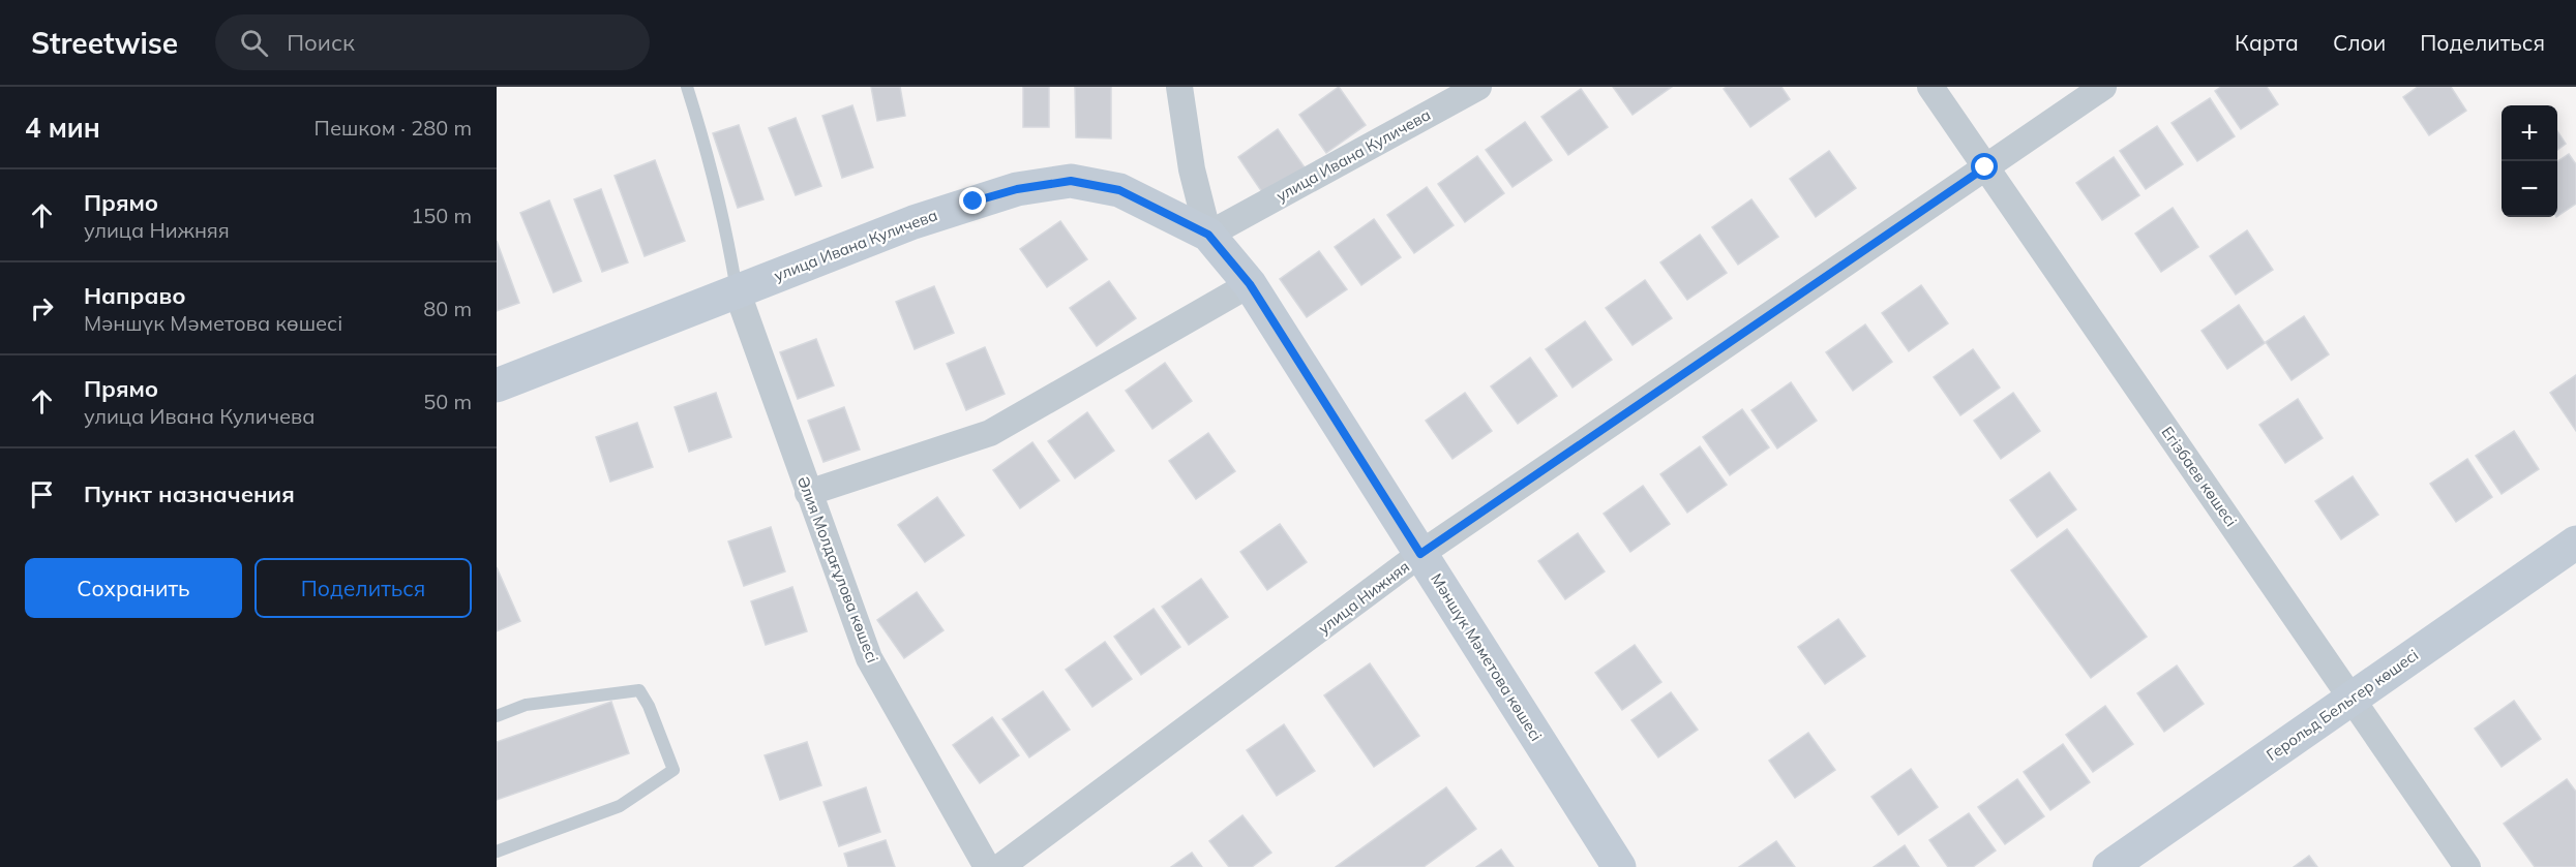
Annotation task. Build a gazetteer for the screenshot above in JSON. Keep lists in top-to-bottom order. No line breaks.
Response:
{"streets":{"street":["улица Ивана Куличева","Егізбаев көшесі","Әлия Молдағұлова көшесі","улица Нижняя","Мәншүк Мәметова көшесі","Герольд Бельгер көшесі"]},"crossings":[["улица Ивана Куличева","Әлия Молдағұлова көшесі"],["улица Ивана Куличева","Мәншүк Мәметова көшесі"],["Егізбаев көшесі","улица Нижняя"],["Егізбаев көшесі","Герольд Бельгер көшесі"],["улица Нижняя","Мәншүк Мәметова көшесі"]],"page":{"header":"Streetwise","search":"Поиск","nav":["Карта","Слои","Поделиться"],"heading":["4 мин","Пешком · 280 m"],"map_buttons":["+","−"],"list":[["Прямо","улица Нижняя","150 m"],["Направо","Мәншүк Мәметова көшесі","80 m"],["Прямо","улица Ивана Куличева","50 m"],"Пункт назначения"],"buttons":["Сохранить","Поделиться"]}}
